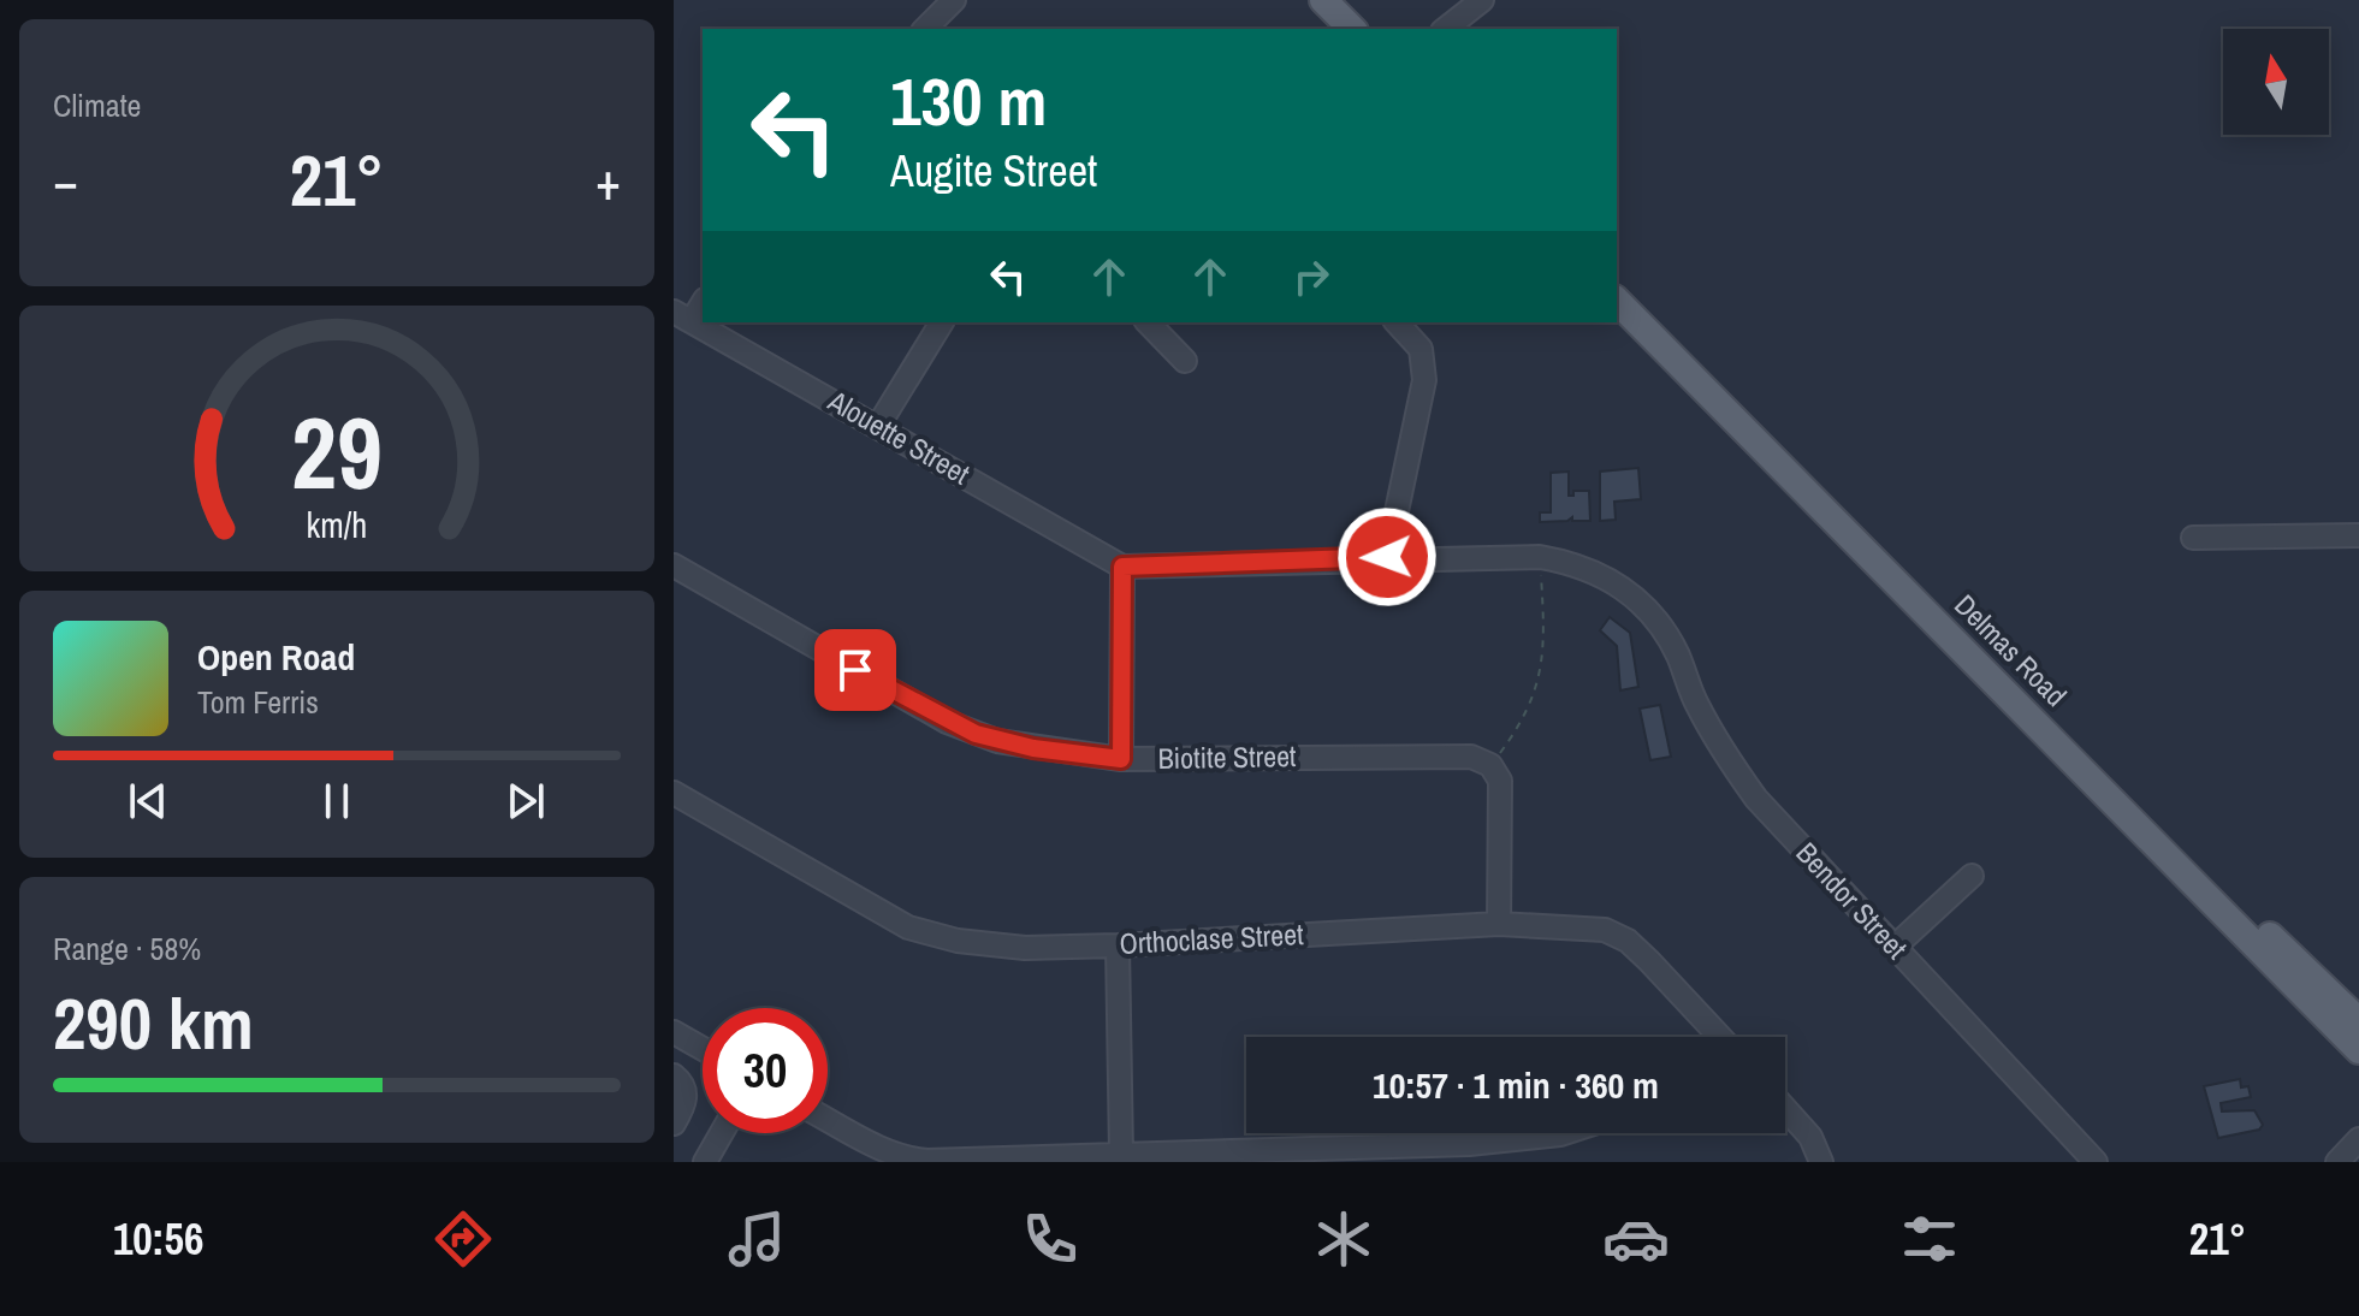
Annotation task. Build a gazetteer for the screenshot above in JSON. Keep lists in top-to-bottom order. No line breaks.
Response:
{"streets":{"main road":["Delmas Road"],"street":["Alouette Street","Biotite Street","Bendor Street","Orthoclase Street"]},"crossings":[["Alouette Street","Bendor Street"]],"north":"top","page":{"tile":["Climate",["Range · 58%","290 km"]],"turn":["130 m","Augite Street"],"heat":["−","21°","+"],"song":["Open Road","Tom Ferris"],"limit":"30","trip":"10:57 · 1 min · 360 m","tabs":["10:56","21°"],"gauge":["29","km/h"]}}
